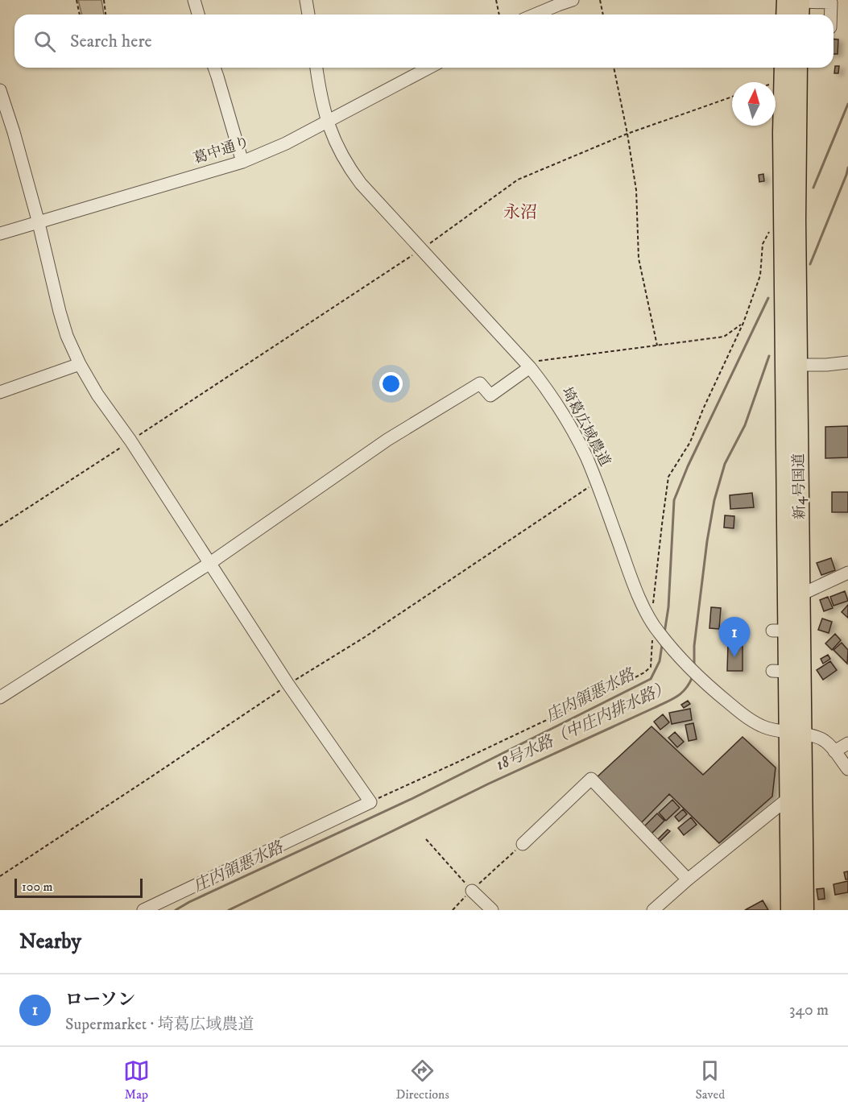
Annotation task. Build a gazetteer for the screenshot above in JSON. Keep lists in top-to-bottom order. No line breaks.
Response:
{"streets":{"highway":["新4号国道"],"street":["葛中通り","埼葛広域農道"]},"crossings":[["葛中通り","埼葛広域農道"],["埼葛広域農道","新4号国道"]],"districts":["永沼"],"water":["庄内領悪水路","18号水路（中庄内排水路）"],"scale_bar":"100 m","north":"top","page":{"search":"Search here","pins":"1","scale":"100 m","heading":"Nearby","list":[{"mark":"1","name":"ローソン","note":"Supermarket · 埼葛広域農道","value":"340 m"}],"nav":["Map","Directions","Saved"]}}
